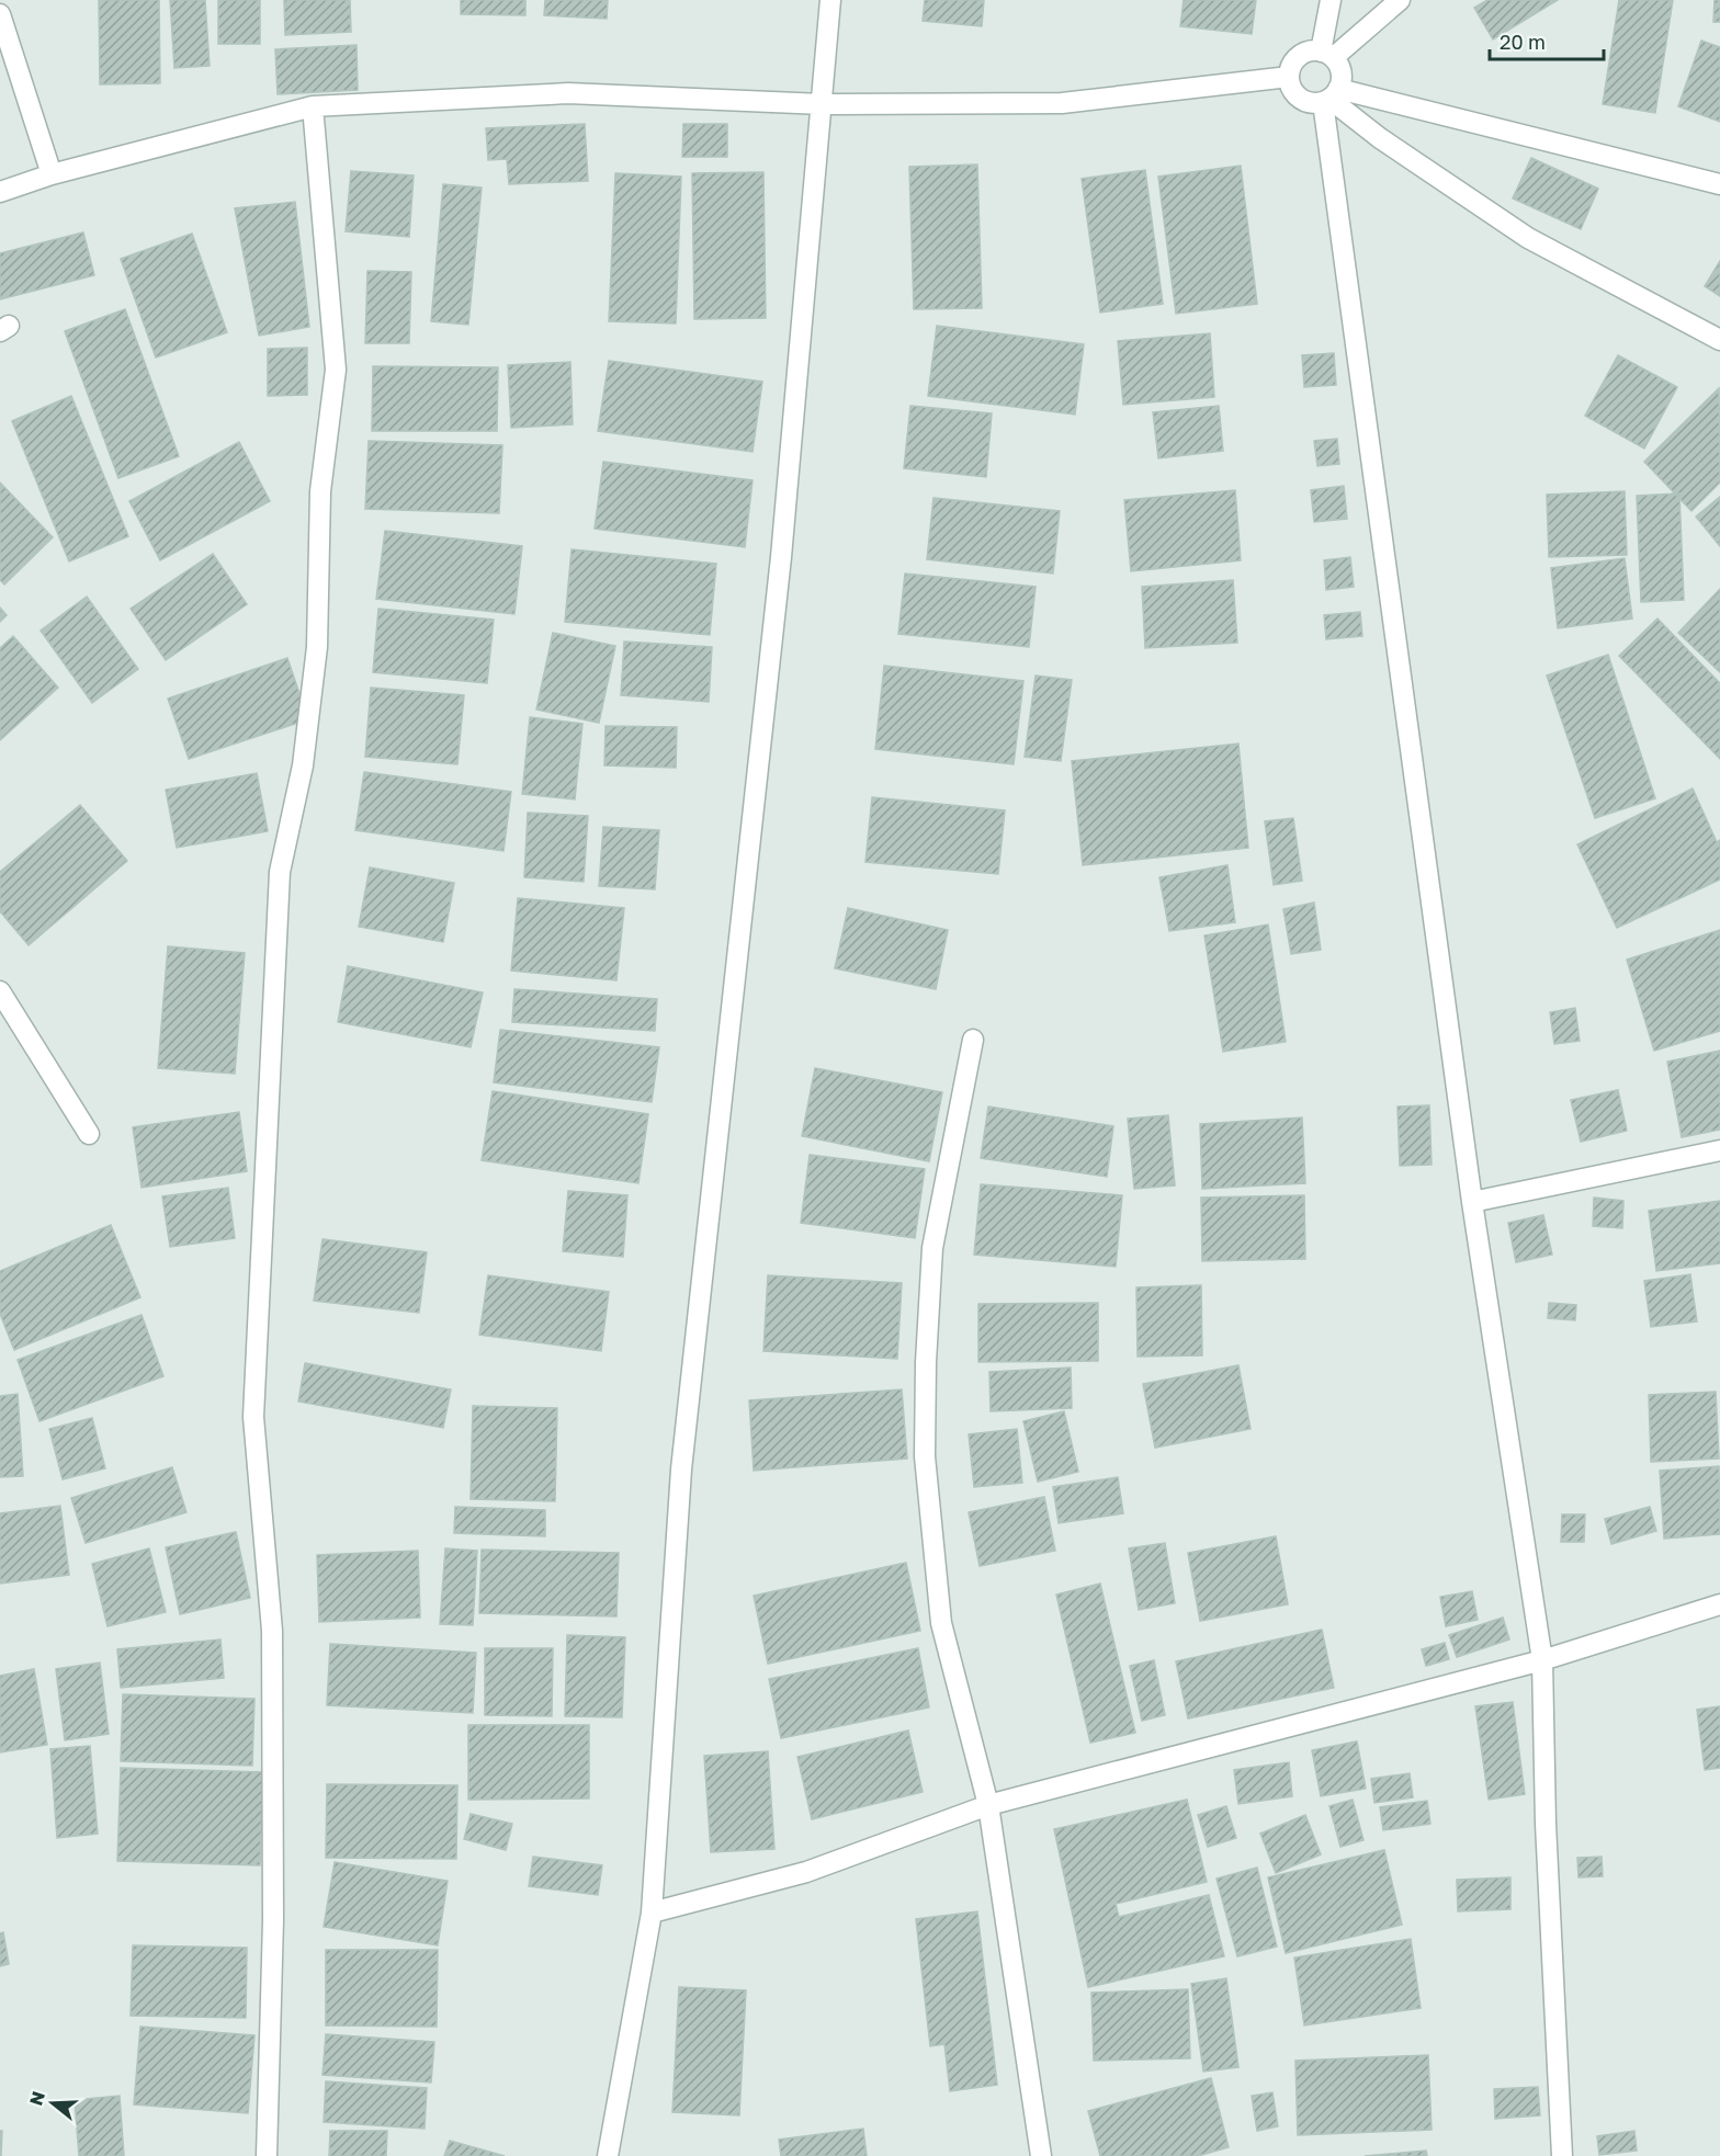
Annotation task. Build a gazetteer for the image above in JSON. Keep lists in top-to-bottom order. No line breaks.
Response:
{"scale_bar":"20 m","north":"left"}
